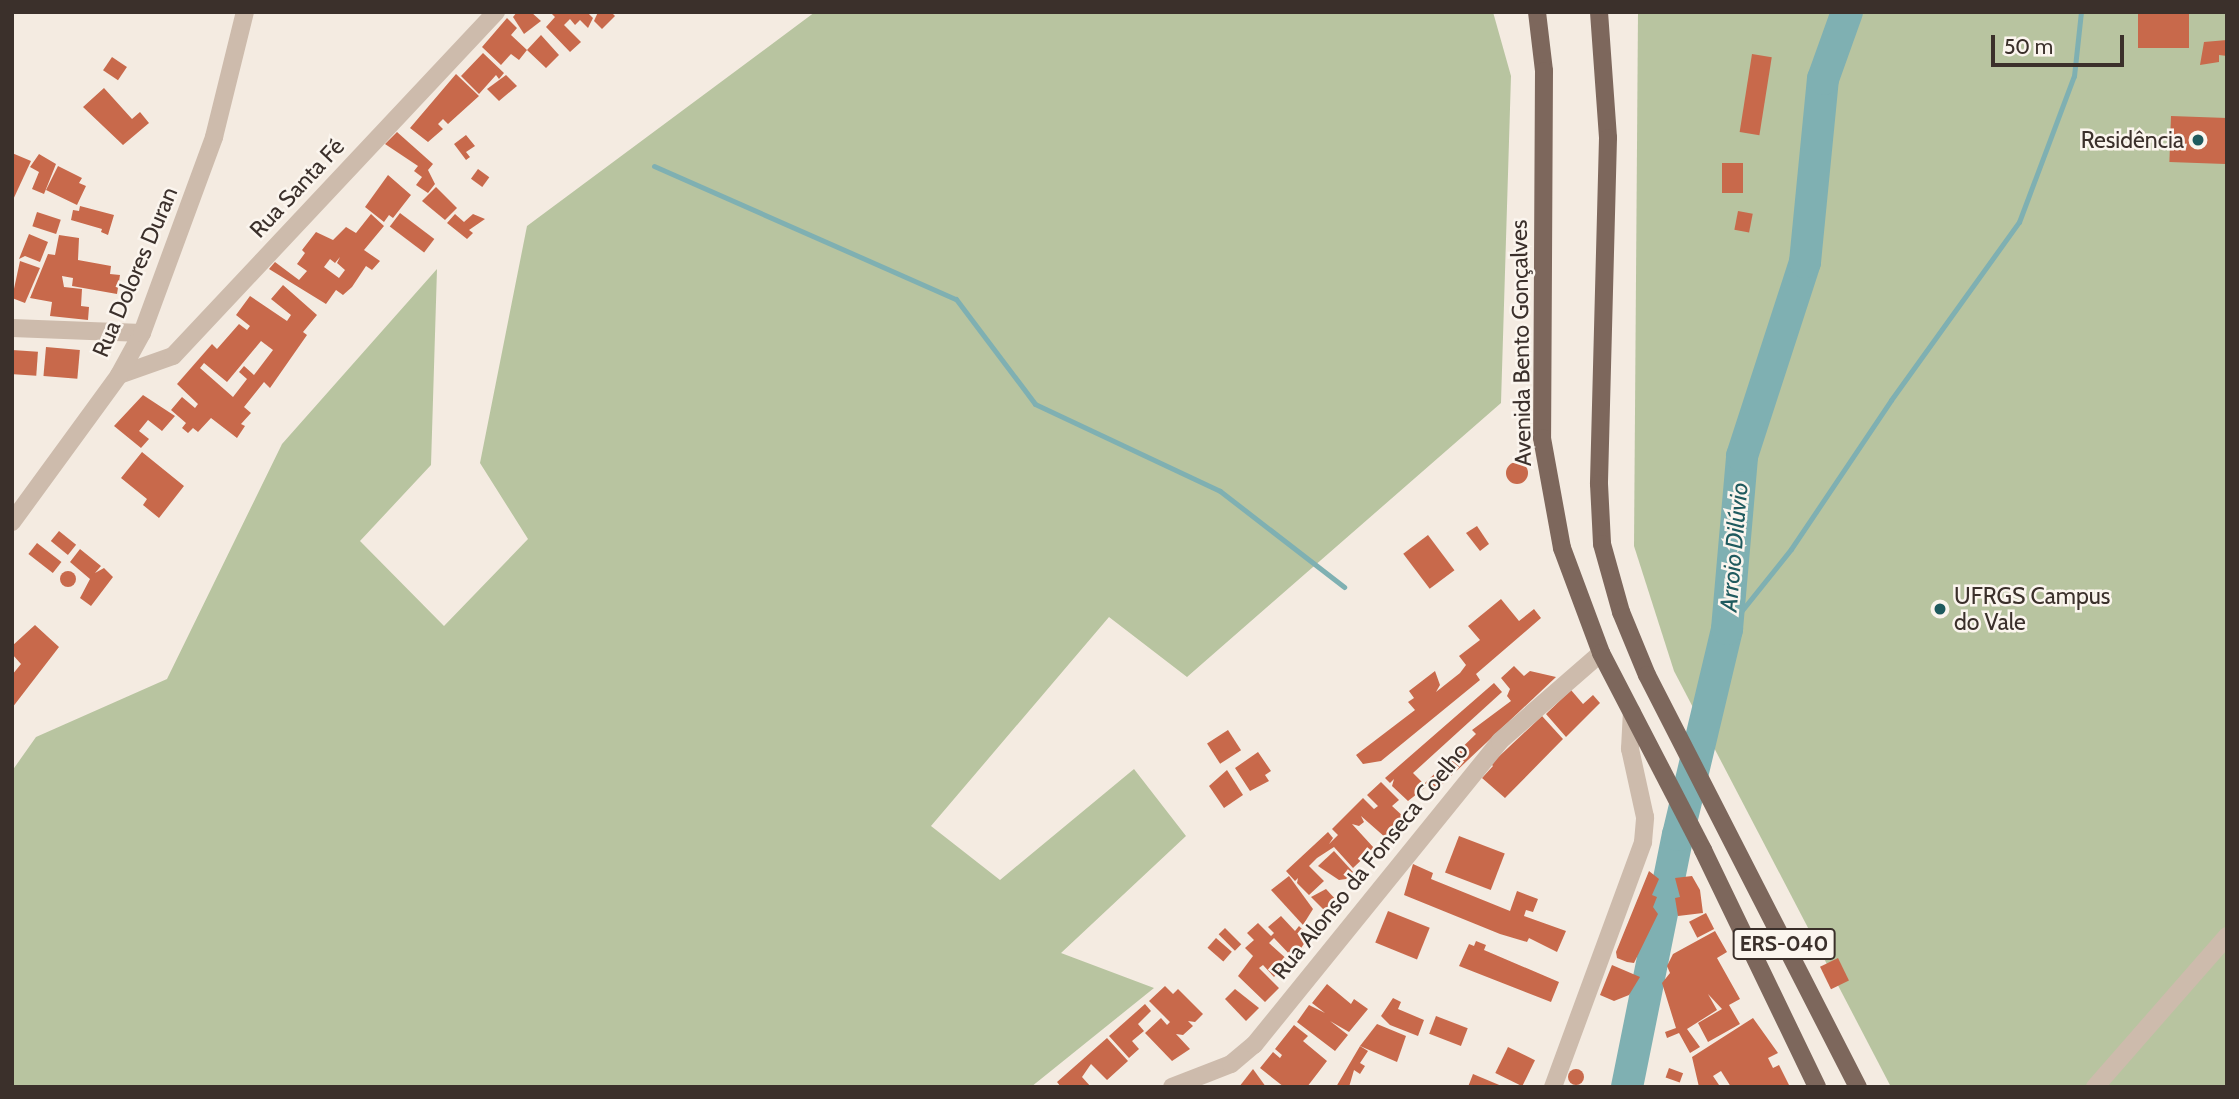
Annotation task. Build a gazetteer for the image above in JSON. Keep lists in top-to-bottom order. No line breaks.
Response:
{"streets":{"main road":["Avenida Bento Gonçalves","ERS-040"],"street":["Rua Santa Fé","Rua Dolores Duran","Rua Alonso da Fonseca Coelho"]},"crossings":[["Rua Santa Fé","Rua Dolores Duran"],["Avenida Bento Gonçalves","Rua Alonso da Fonseca Coelho"]],"water":["Arroio Dilúvio"],"places":["Residência","UFRGS Campus do Vale"],"scale_bar":"50 m"}
